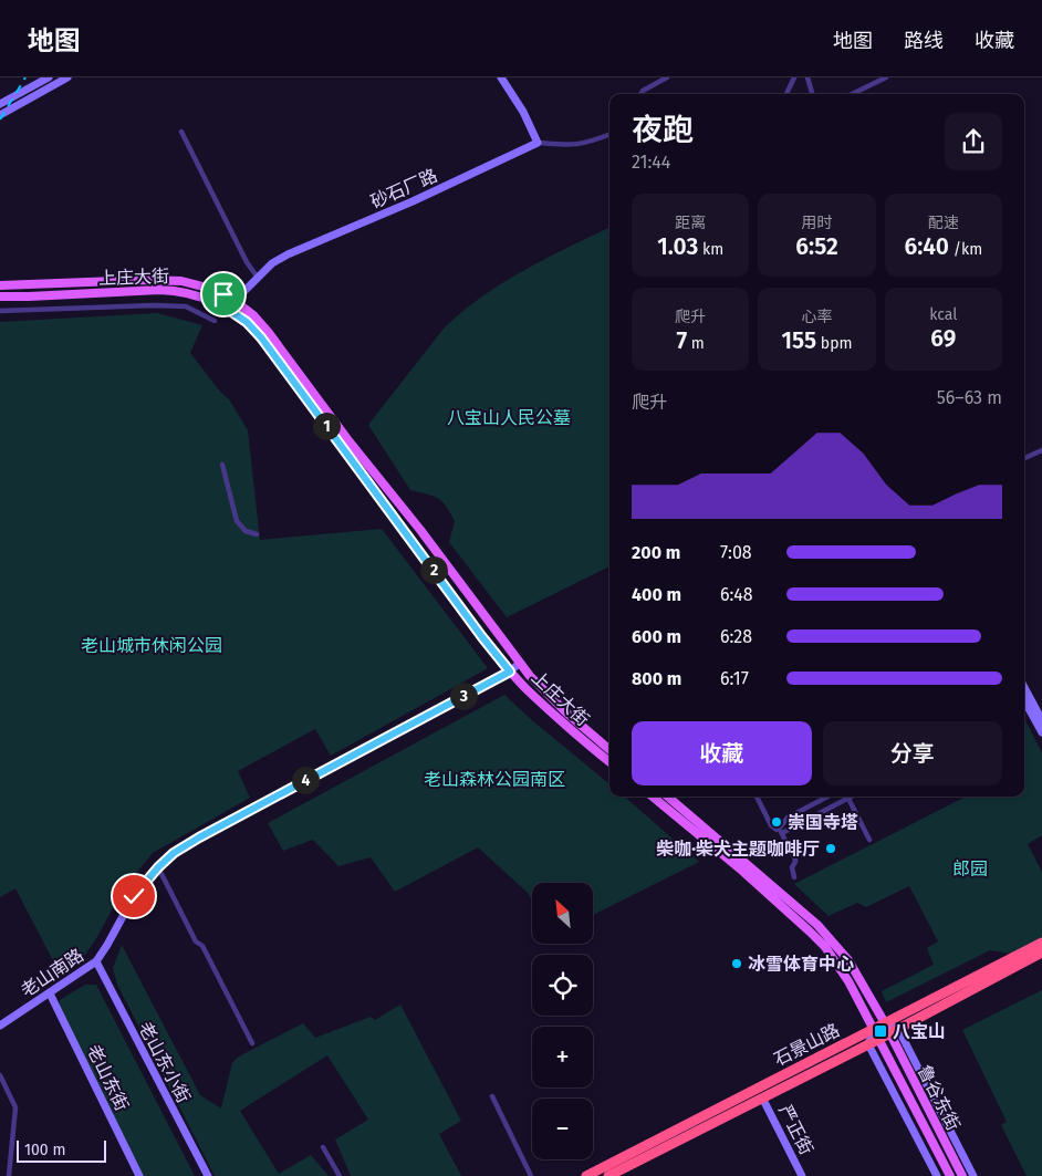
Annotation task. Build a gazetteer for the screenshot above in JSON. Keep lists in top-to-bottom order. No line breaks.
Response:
{"streets":{"highway":["石景山路"],"main road":["上庄大街","鲁谷东街"],"street":["砂石厂路","老山南路","老山东小街","老山东街","严正街"]},"crossings":[["砂石厂路","上庄大街"],["上庄大街","老山南路"],["老山南路","老山东小街"],["老山南路","老山东街"],["石景山路","鲁谷东街"],["石景山路","严正街"]],"parks":["八宝山人民公墓","老山城市休闲公园","老山森林公园南区","郎园"],"places":{"other":["崇国寺塔","柴咖·柴犬主题咖啡厅","冰雪体育中心"],"transit":["八宝山"]},"scale_bar":"100 m","north":"top left","page":{"header":"地图","nav":["地图","路线","收藏"],"heading":["夜跑","21:44"],"stats":[["距离","1.03 km"],["用时","6:52"],["配速","6:40 /km"],["爬升","7 m"],["心率","155 bpm"],["kcal","69"]],"chart":["爬升","56–63 m"],"pins":["1","2","3","4"],"list":[{"name":"200 m","note":"7:08"},{"name":"400 m","note":"6:48"},{"name":"600 m","note":"6:28"},{"name":"800 m","note":"6:17"}],"buttons":["收藏","分享"],"map_buttons":["+","−"],"scale":"100 m"}}
